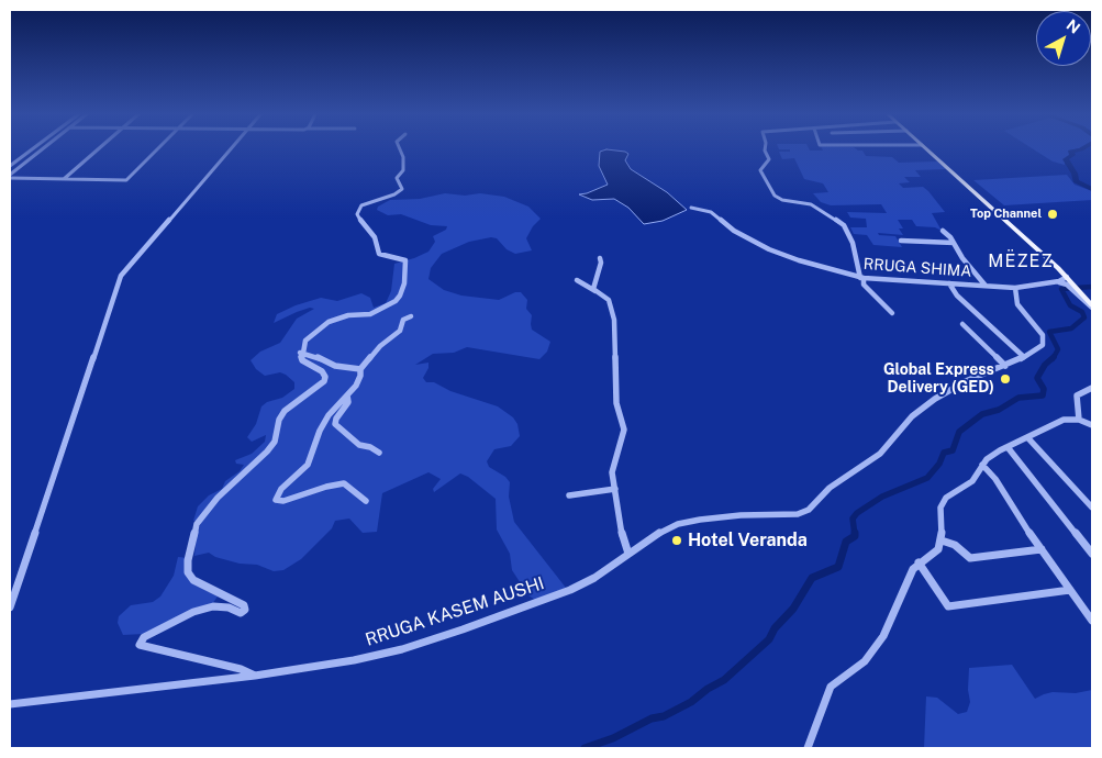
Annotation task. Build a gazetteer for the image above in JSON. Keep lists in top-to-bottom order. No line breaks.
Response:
{"streets":{"street":["RRUGA SHIMA","RRUGA KASEM AUSHI"]},"crossings":[["RRUGA SHIMA","RRUGA KASEM AUSHI"]],"districts":["MËZEZ"],"places":["Top Channel","Global Express Delivery (GED)","Hotel Veranda"],"north":"top right"}
